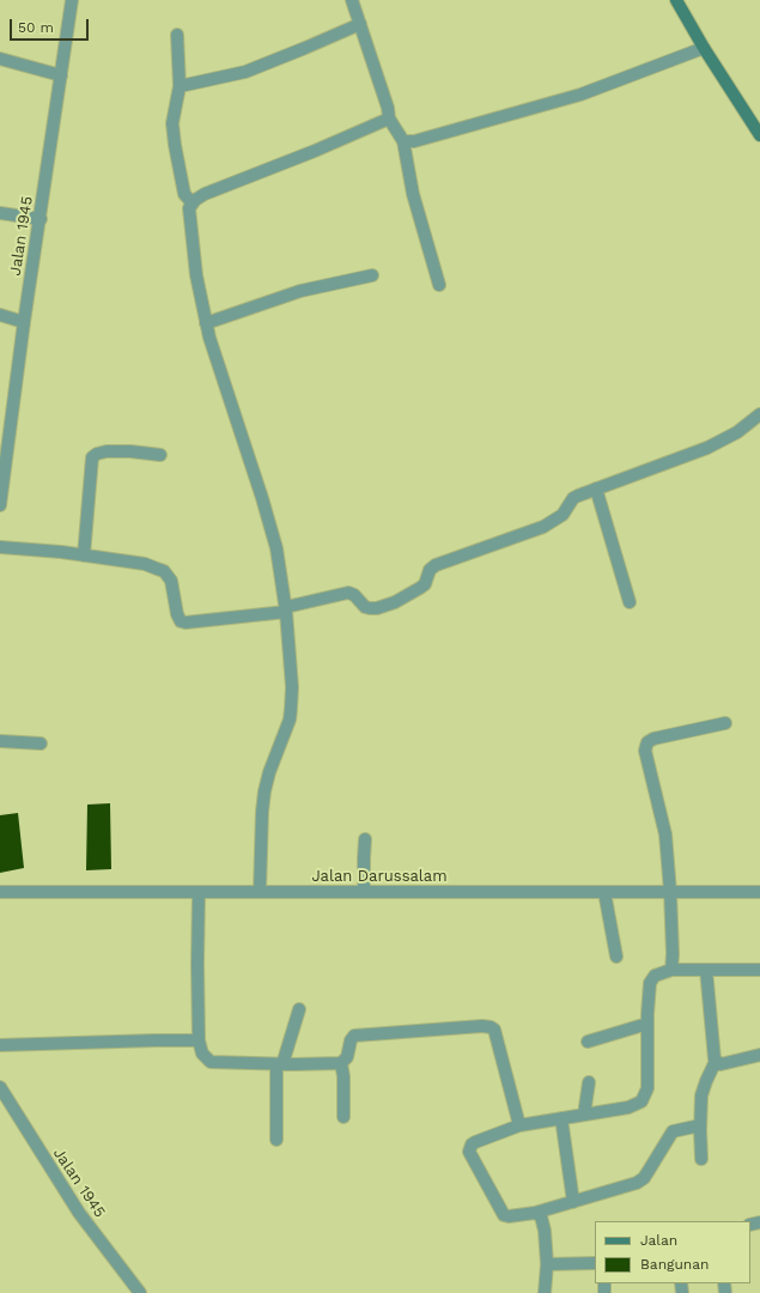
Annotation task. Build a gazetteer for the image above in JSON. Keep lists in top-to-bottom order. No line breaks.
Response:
{"streets":{"street":["Jalan 1945","Jalan Darussalam"]},"legend":["Jalan","Bangunan"],"scale_bar":"50 m"}
